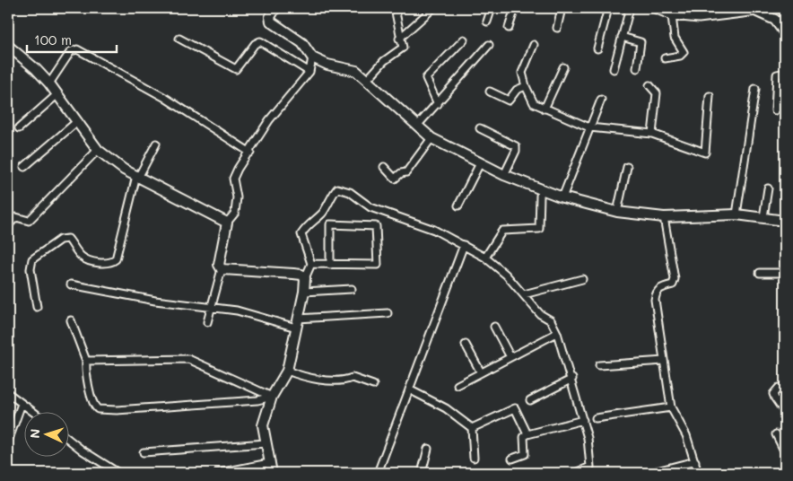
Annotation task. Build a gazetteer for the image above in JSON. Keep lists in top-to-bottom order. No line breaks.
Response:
{"scale_bar":"100 m","north":"left"}
